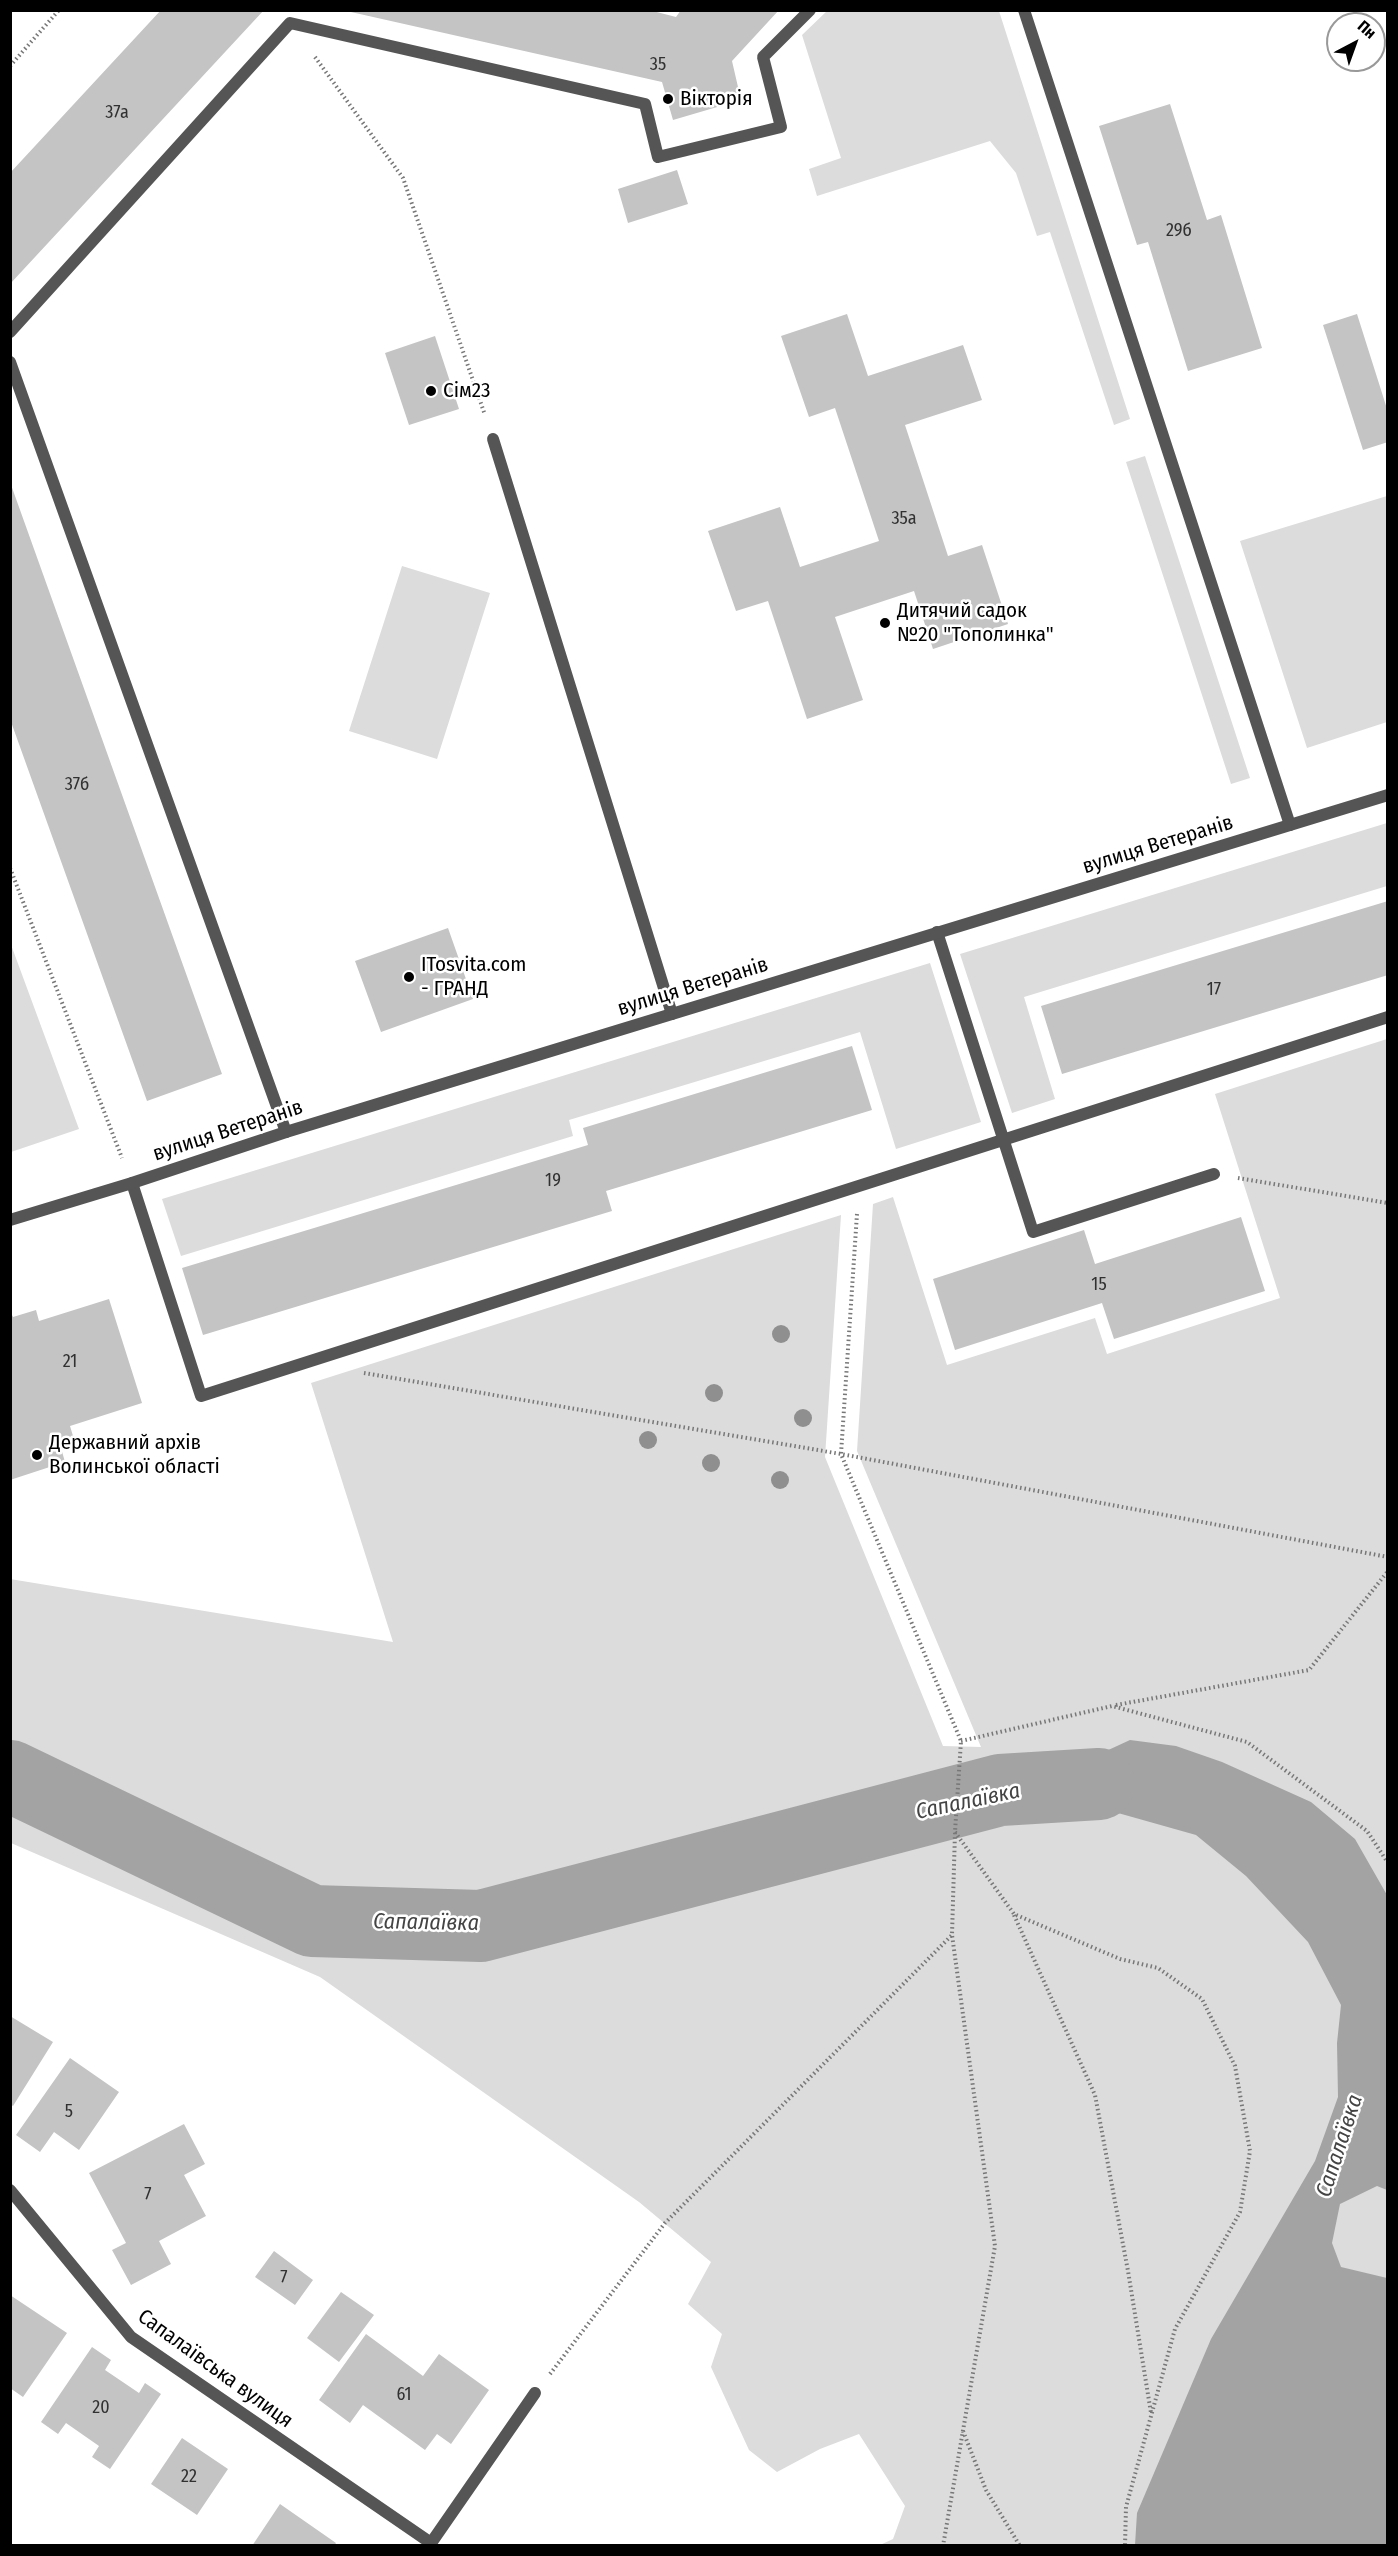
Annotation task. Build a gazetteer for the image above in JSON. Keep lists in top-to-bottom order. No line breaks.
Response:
{"streets":{"street":["вулиця Ветеранів","Сапалаївська вулиця"]},"water":["Сапалаївка"],"places":["Вікторія","Сім23","Дитячий садок №20 \"Тополинка\"","ITosvita.com - ГРАНД","Державний архів Волинської області"],"house_numbers":["35","37а","29б","35а","37б","17","19","15","21","5","7","7","61","20","22"],"north":"top right"}
